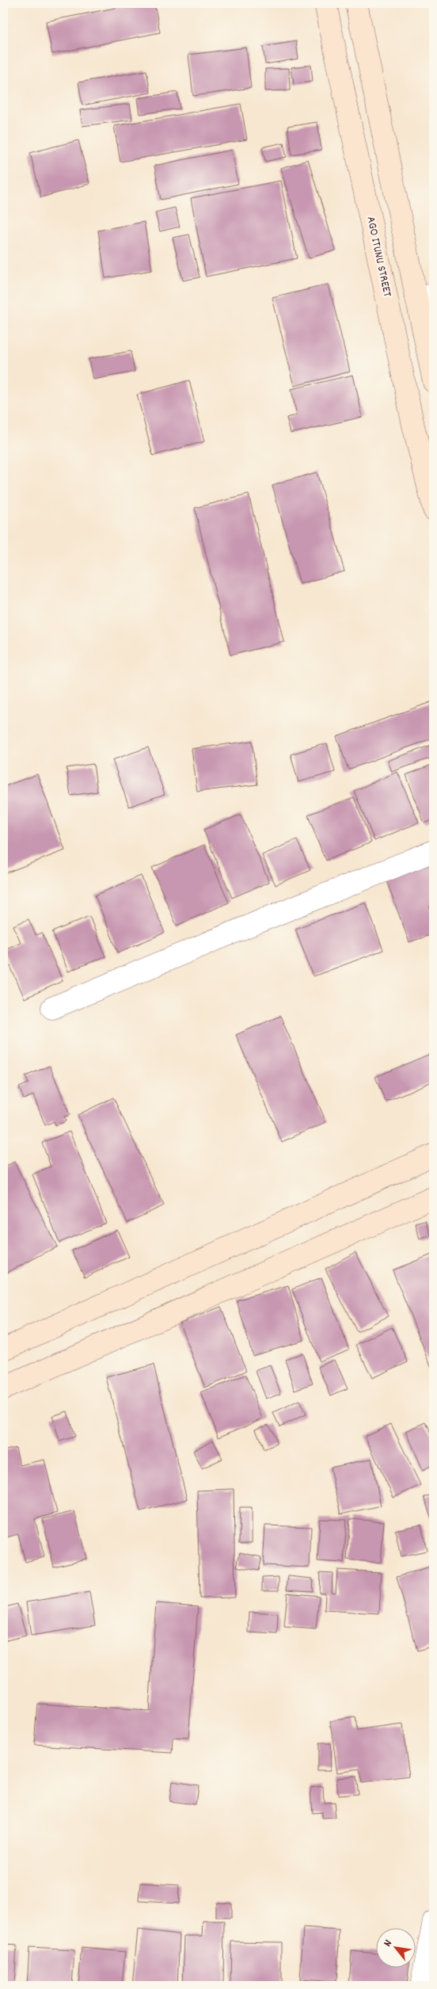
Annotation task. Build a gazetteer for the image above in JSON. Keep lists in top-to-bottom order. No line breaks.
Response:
{"streets":{"main road":["AGO ITUNU STREET"]},"north":"top left"}
